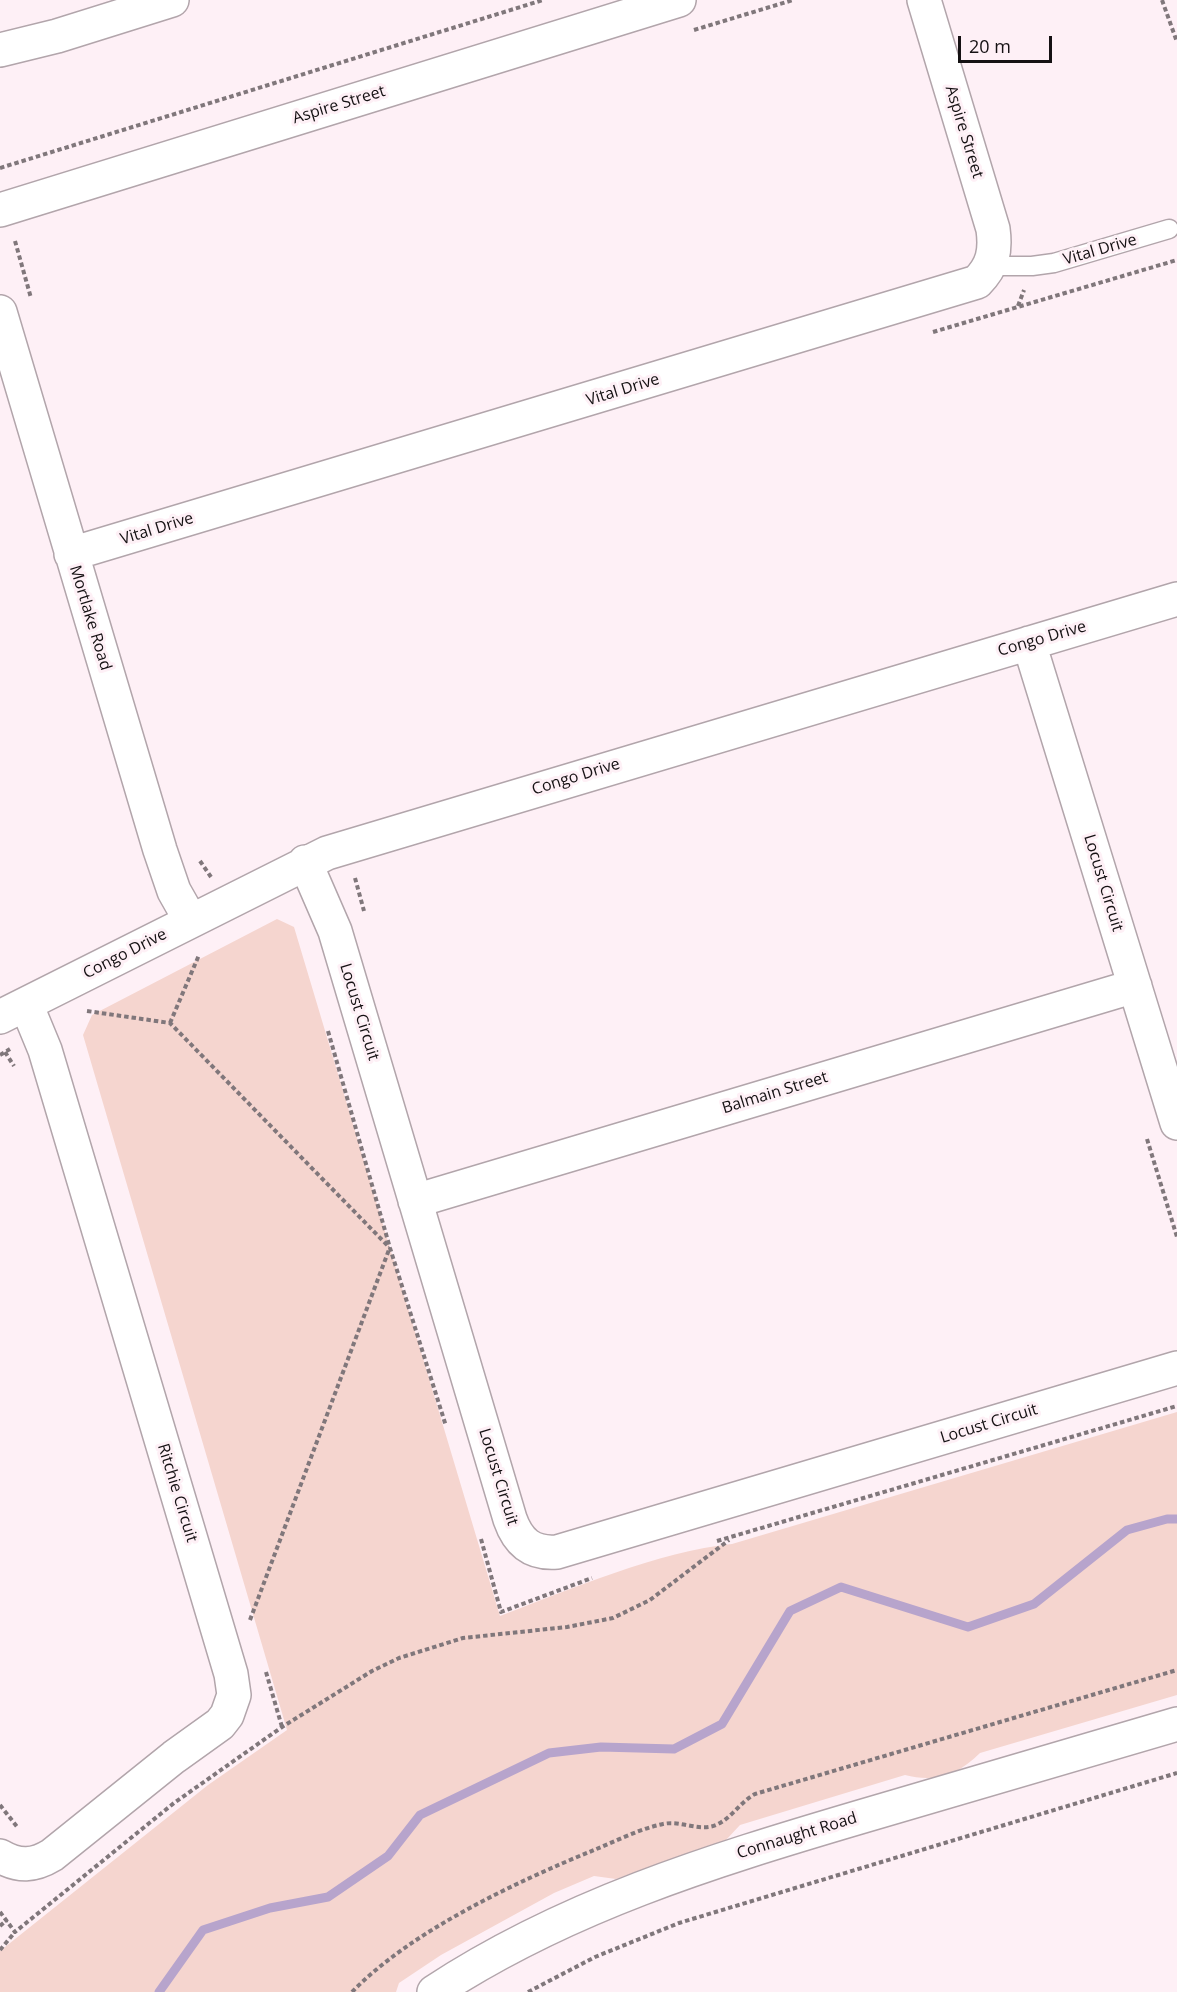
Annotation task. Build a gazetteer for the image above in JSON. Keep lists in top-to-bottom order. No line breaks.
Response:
{"streets":{"street":["Aspire Street","Vital Drive","Mortlake Road","Congo Drive","Locust Circuit","Balmain Street","Ritchie Circuit","Connaught Road"]},"crossings":[["Aspire Street","Vital Drive"],["Vital Drive","Mortlake Road"],["Mortlake Road","Congo Drive"],["Congo Drive","Locust Circuit"],["Congo Drive","Ritchie Circuit"],["Locust Circuit","Balmain Street"]],"scale_bar":"20 m"}
